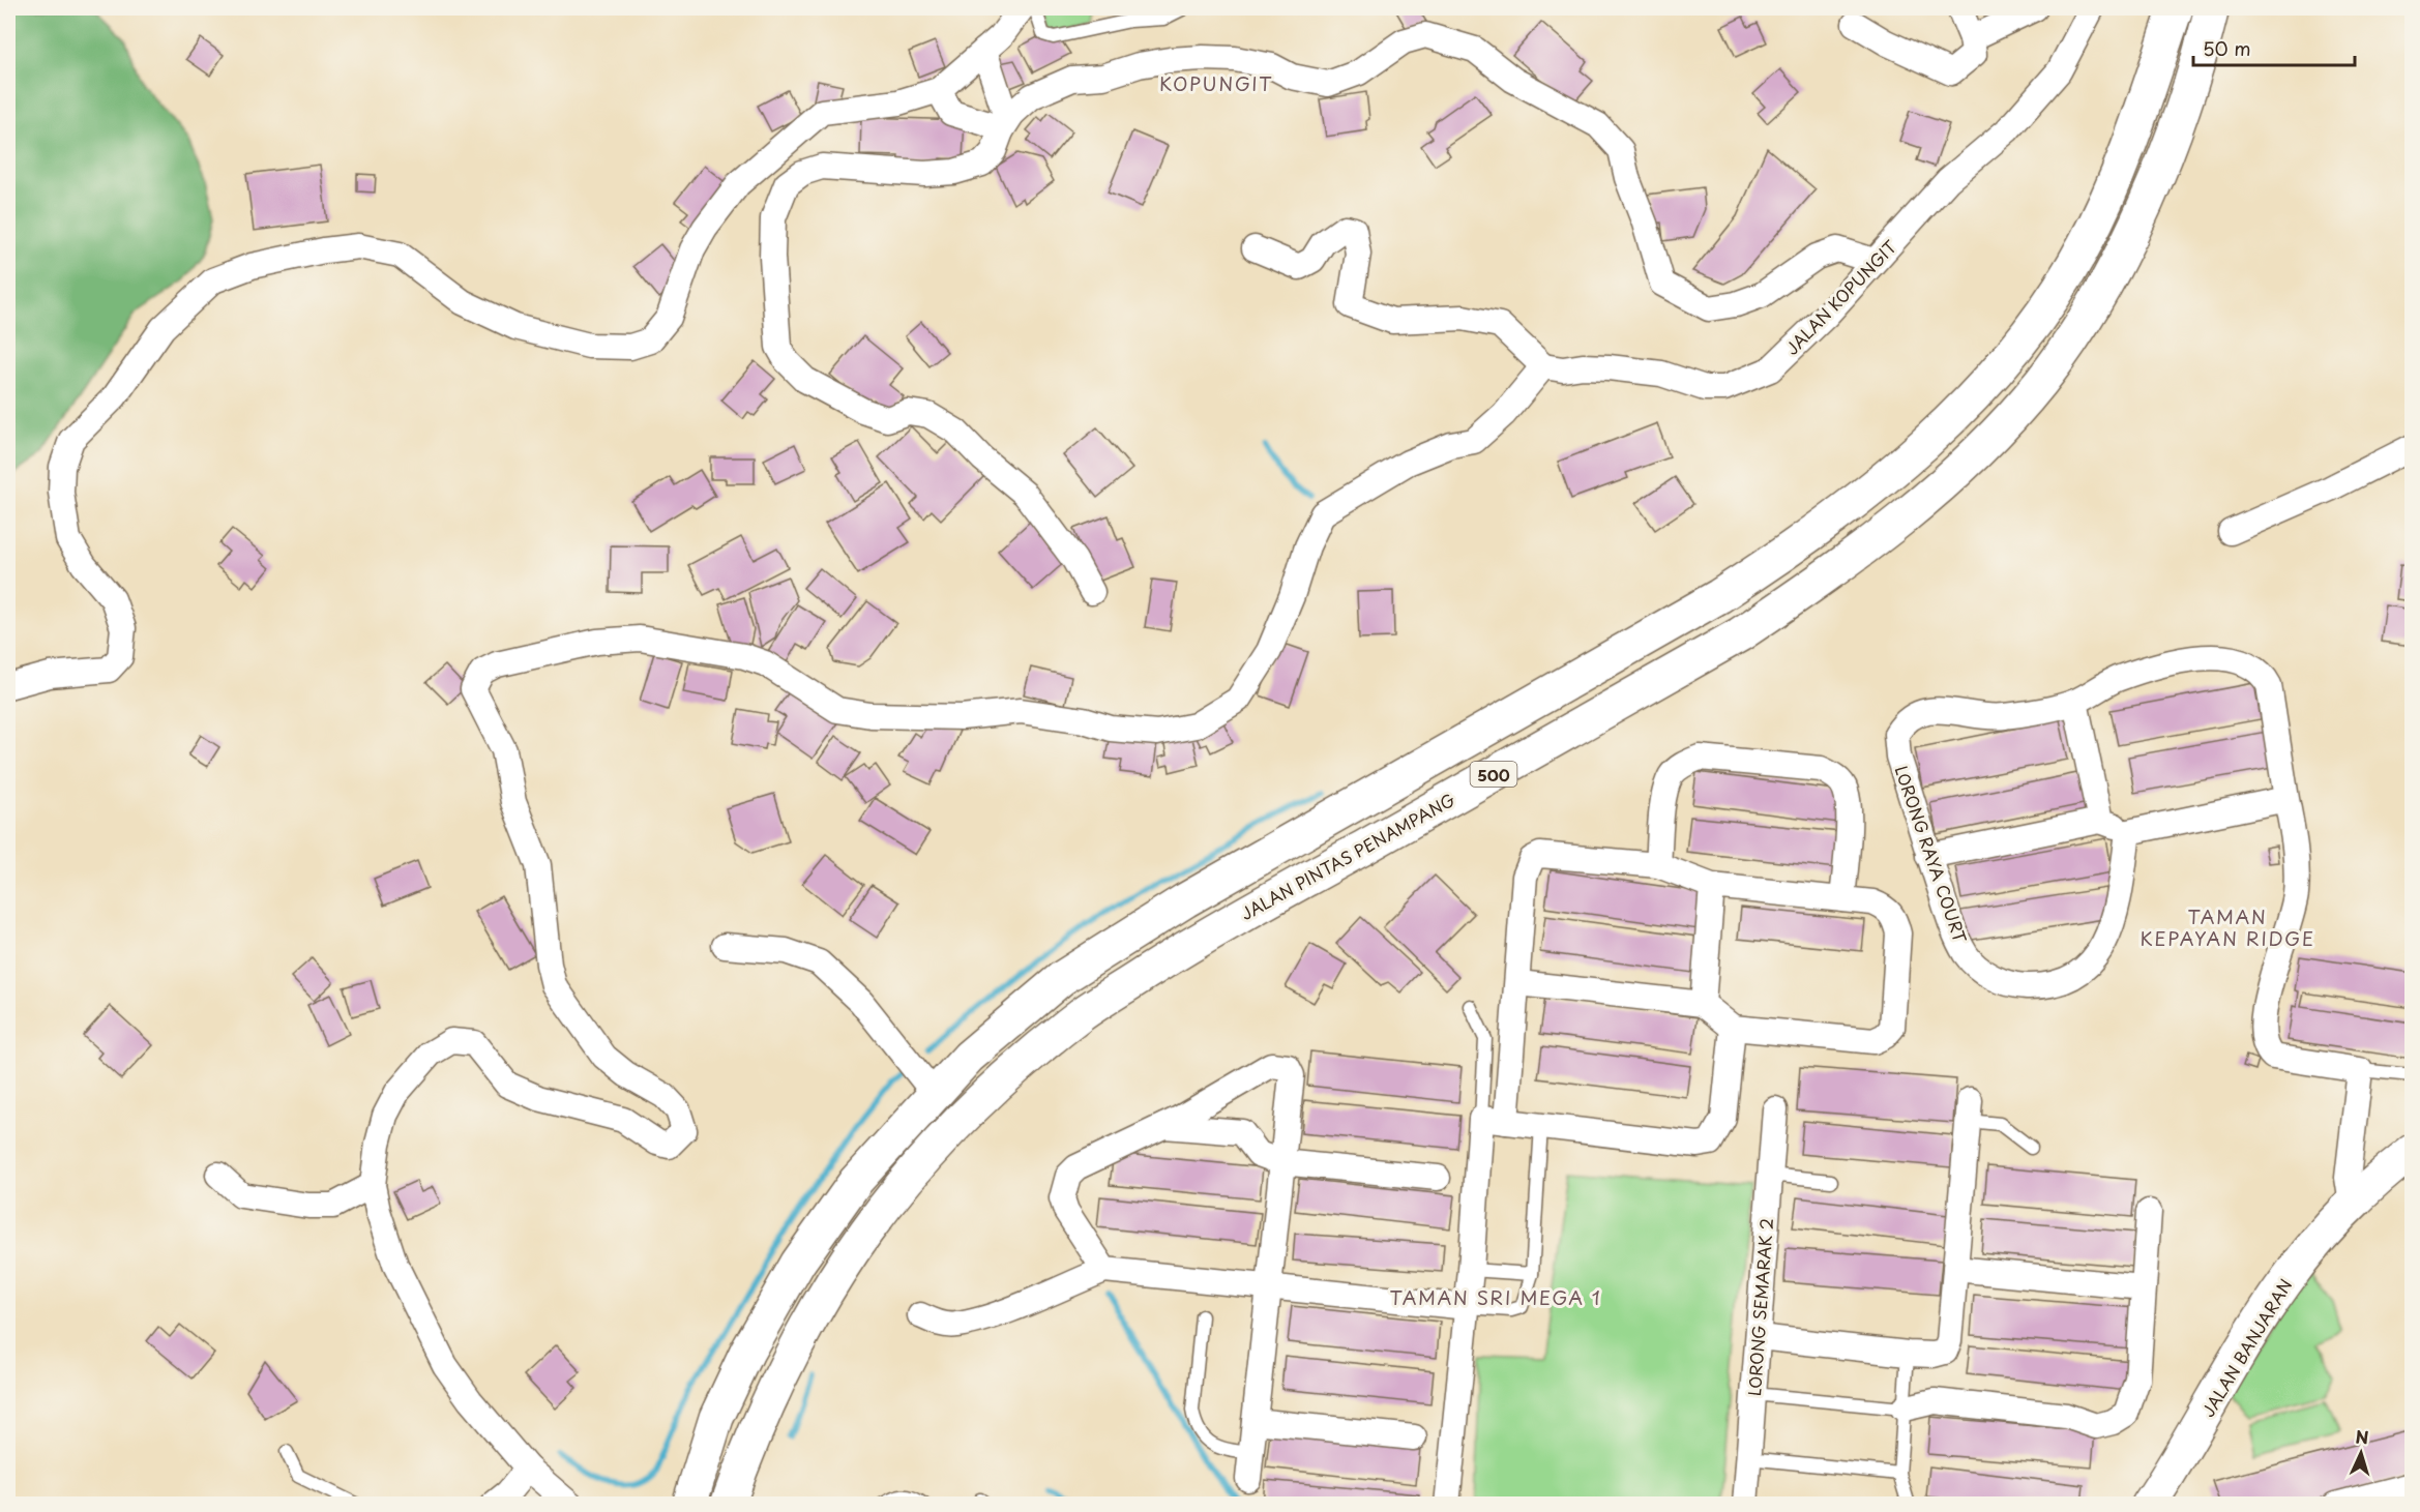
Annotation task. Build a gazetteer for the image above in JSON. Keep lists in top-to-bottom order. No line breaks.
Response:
{"streets":{"main road":["500","JALAN PINTAS PENAMPANG","JALAN BANJARAN"],"street":["JALAN KOPUNGIT","LORONG RAYA COURT","LORONG SEMARAK 2"]},"districts":["KOPUNGIT","TAMAN KEPAYAN RIDGE","TAMAN SRI MEGA 1"],"scale_bar":"50 m","north":"top"}
